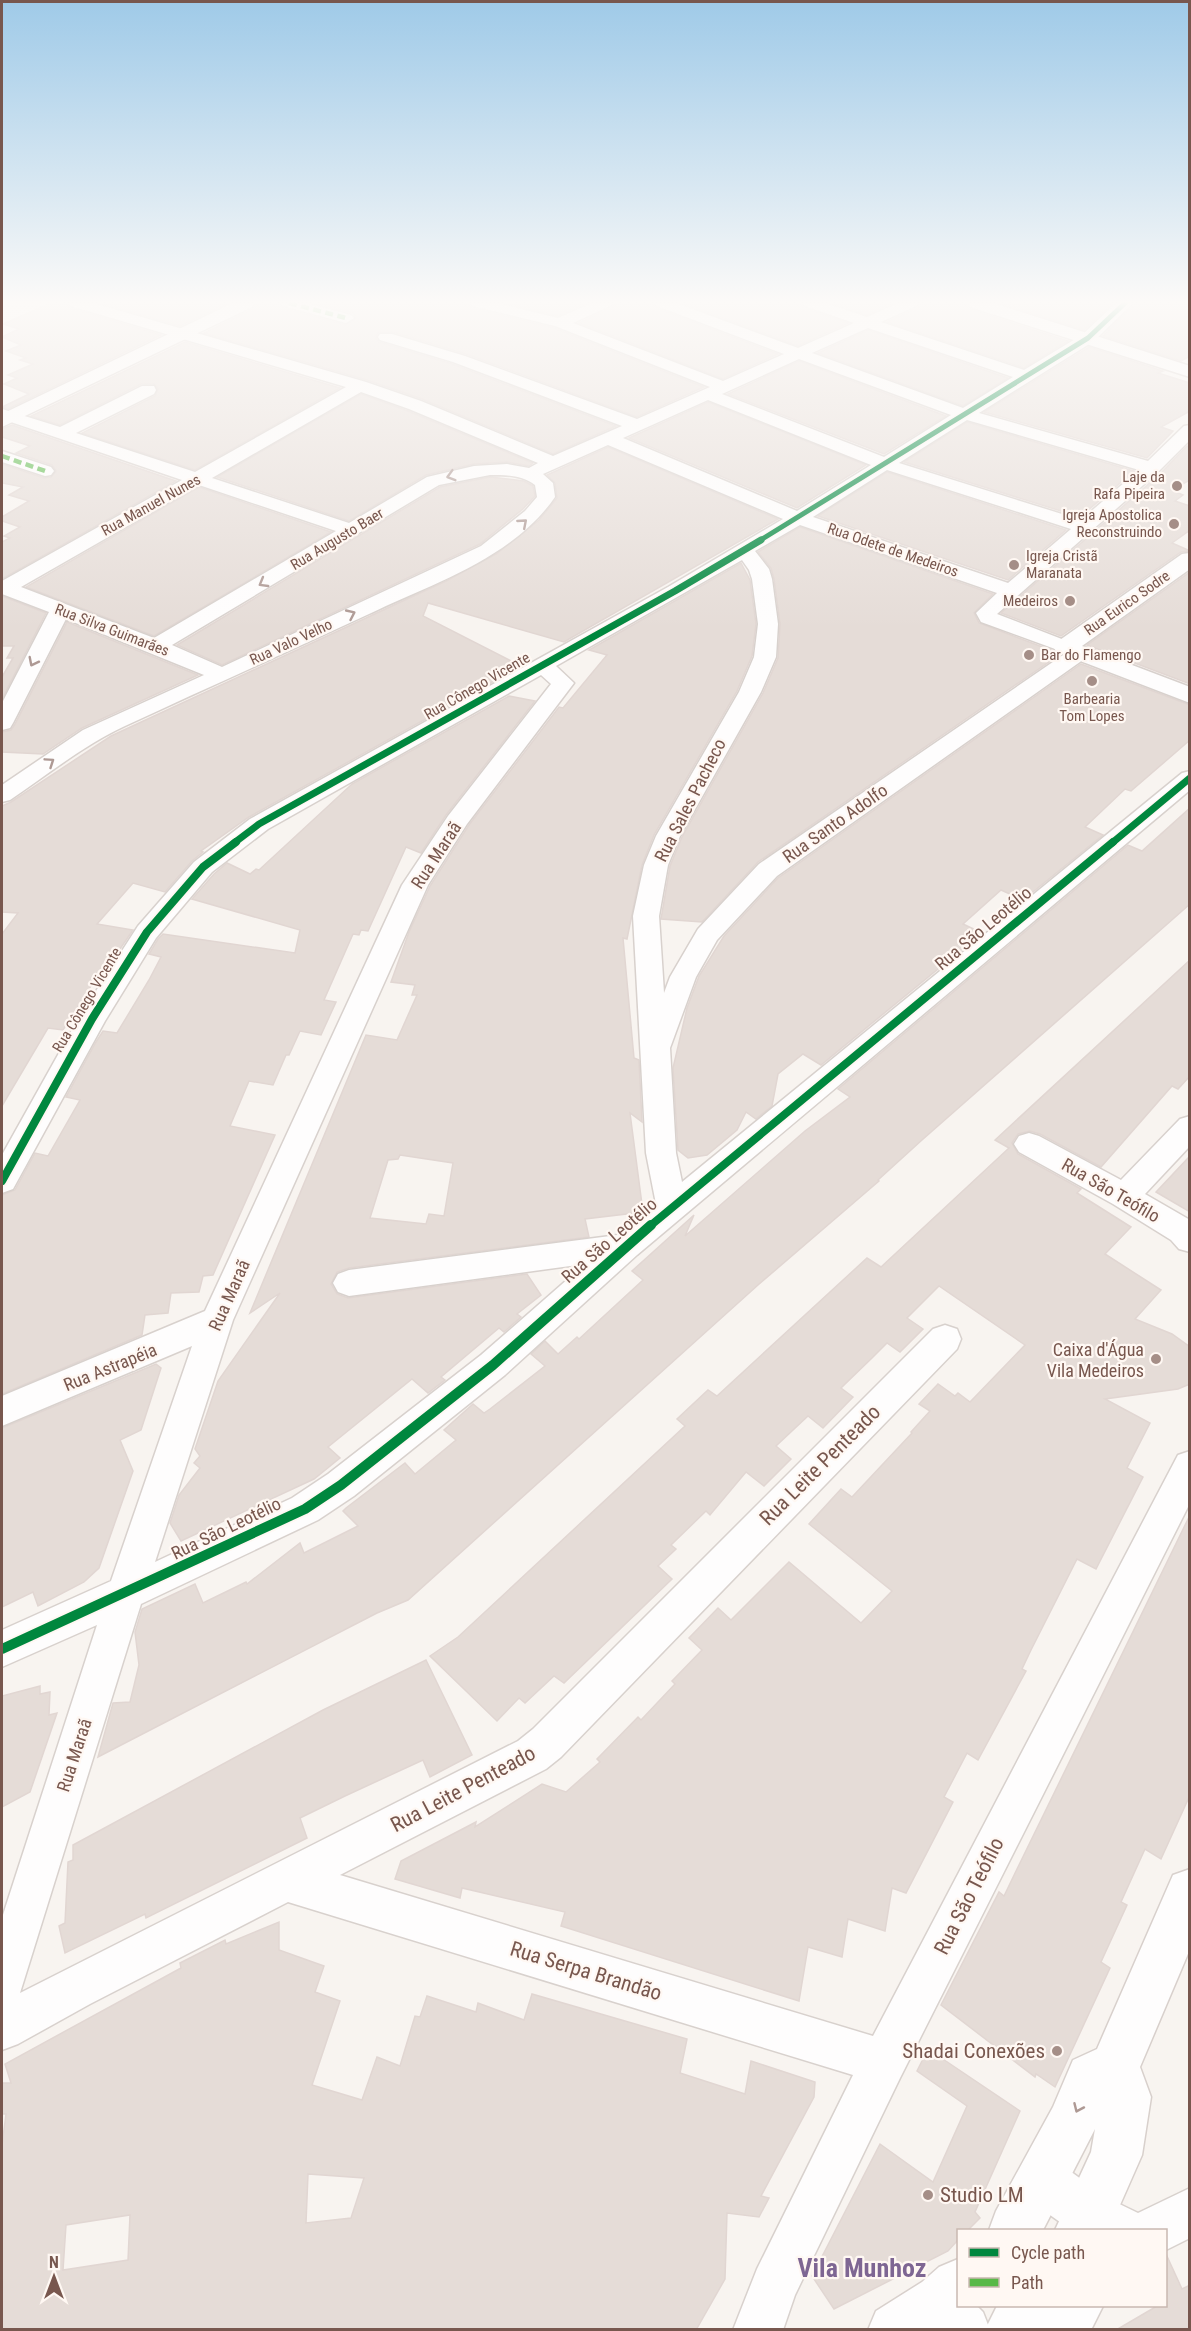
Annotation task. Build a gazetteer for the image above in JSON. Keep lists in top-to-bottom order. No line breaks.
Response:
{"streets":{"main road":["Rua Eurico Sodre"],"street":["Rua Manuel Nunes","Rua Augusto Baer","Rua Odete de Medeiros","Rua Silva Guimarães","Rua Valo Velho","Rua Cônego Vicente","Rua Sales Pacheco","Rua Santo Adolfo","Rua Maraã","Rua São Leotélio","Rua São Teófilo","Rua Astrapéia","Rua Leite Penteado","Rua Serpa Brandão"]},"crossings":[["Rua Manuel Nunes","Rua Silva Guimarães"],["Rua Augusto Baer","Rua Silva Guimarães"],["Rua Augusto Baer","Rua Valo Velho"],["Rua Odete de Medeiros","Rua Cônego Vicente"],["Rua Eurico Sodre","Rua Santo Adolfo"],["Rua Silva Guimarães","Rua Valo Velho"],["Rua Cônego Vicente","Rua Sales Pacheco"],["Rua Cônego Vicente","Rua Maraã"],["Rua Sales Pacheco","Rua Santo Adolfo"],["Rua Sales Pacheco","Rua São Leotélio"],["Rua Maraã","Rua São Leotélio"],["Rua Maraã","Rua Astrapéia"],["Rua São Teófilo","Rua Serpa Brandão"],["Rua Leite Penteado","Rua Serpa Brandão"]],"one_way":["Rua Augusto Baer","Rua Valo Velho"],"districts":["Vila Munhoz"],"places":["Laje da Rafa Pipeira","Igreja Apostolica Reconstruindo","Igreja Cristã Maranata","Medeiros","Bar do Flamengo","Barbearia Tom Lopes","Caixa d'Água Vila Medeiros","Shadai Conexões","Studio LM"],"legend":["Cycle path","Path"],"north":"top"}
